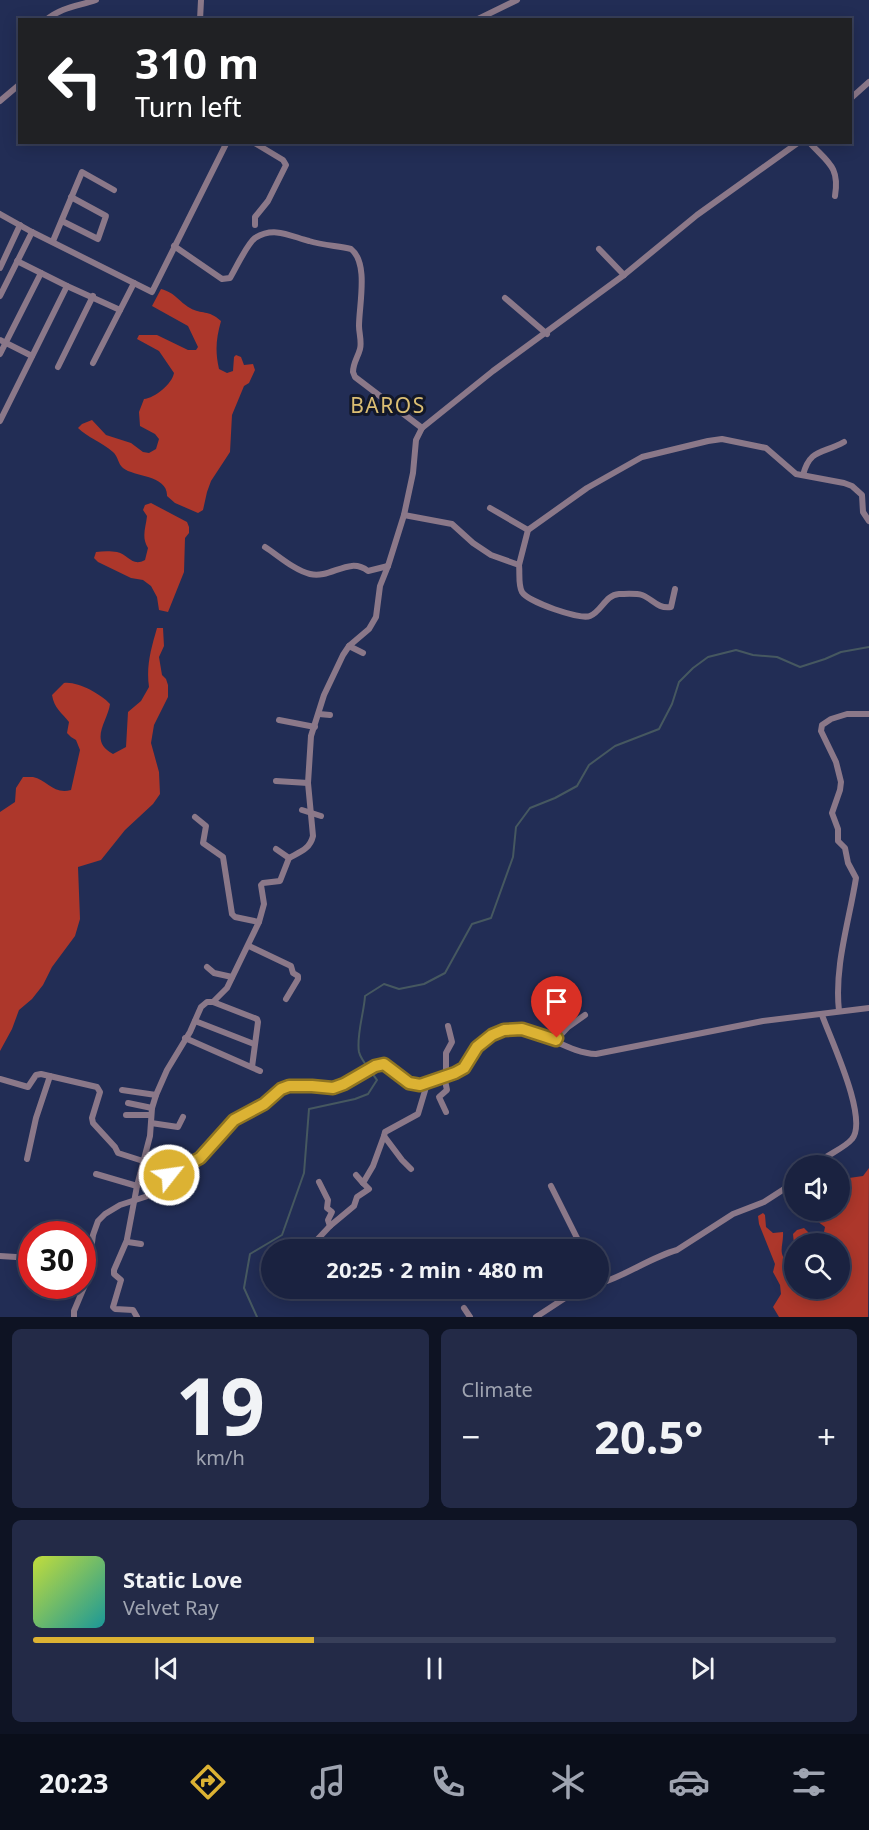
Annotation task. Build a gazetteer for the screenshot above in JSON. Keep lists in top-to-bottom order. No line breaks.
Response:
{"districts":["BAROS"],"page":{"turn":["310 m","Turn left"],"limit":"30","trip":"20:25 · 2 min · 480 m","tile":[["19","km/h"],"Climate"],"heat":["−","20.5°","+"],"song":["Static Love","Velvet Ray"],"tabs":"20:23"}}
